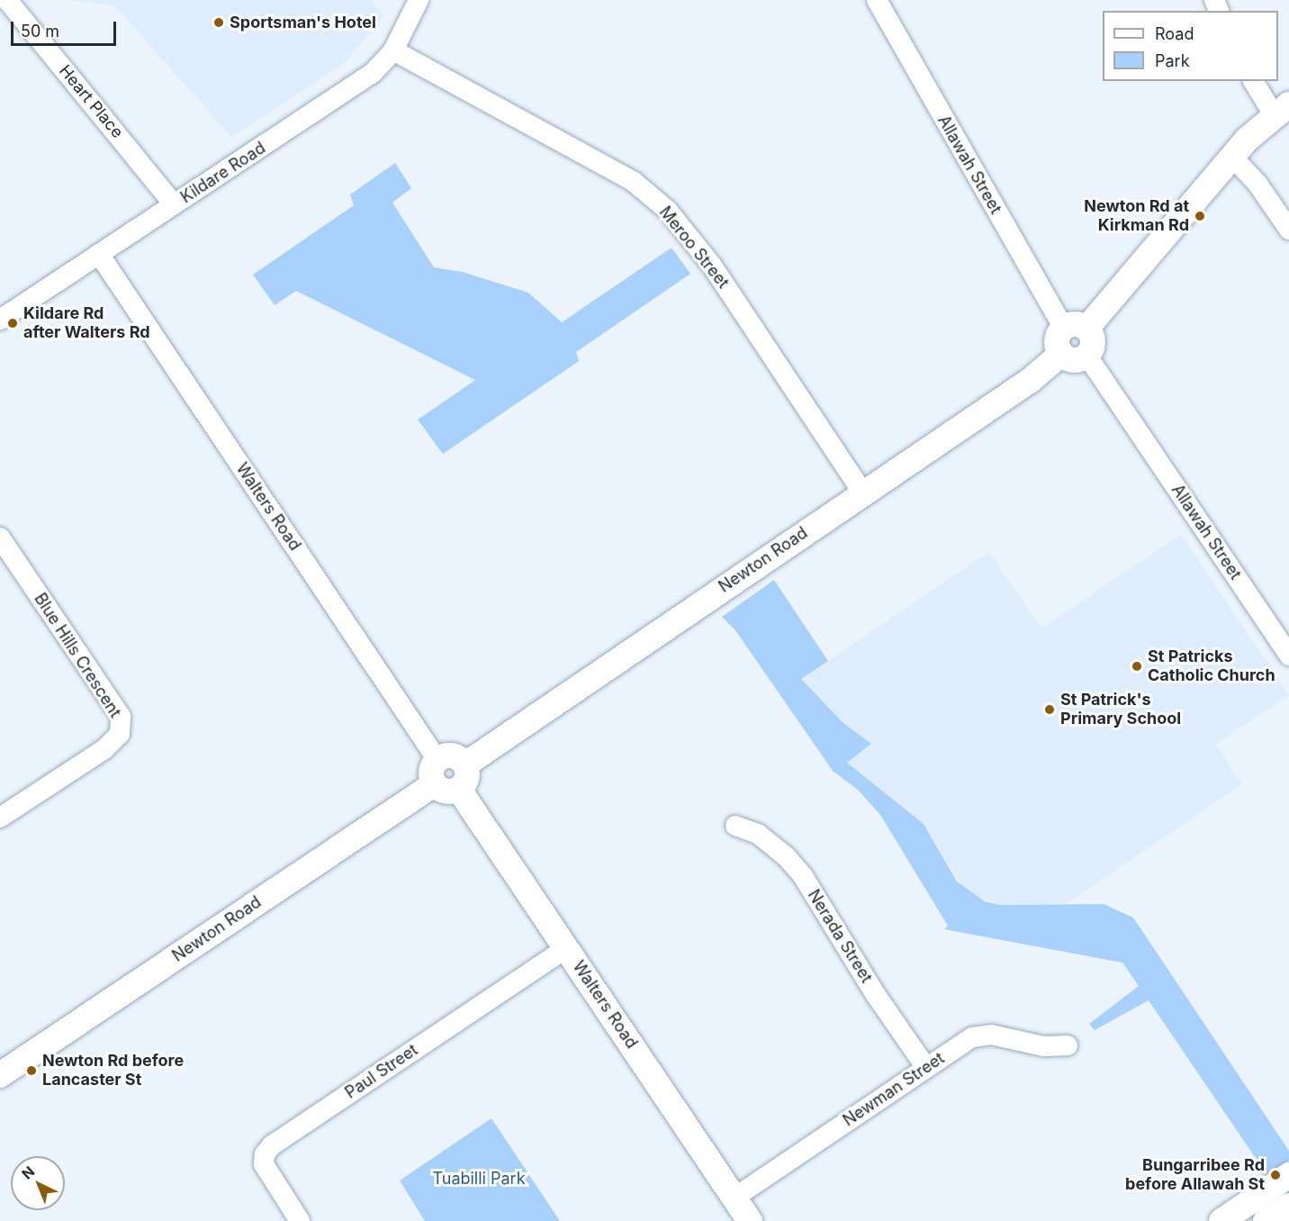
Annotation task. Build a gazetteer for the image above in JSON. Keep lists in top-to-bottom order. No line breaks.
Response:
{"streets":{"main road":["Walters Road","Newton Road"],"street":["Heart Place","Allawah Street","Kildare Road","Meroo Street","Blue Hills Crescent","Nerada Street","Paul Street","Newman Street"]},"crossings":[["Heart Place","Kildare Road"],["Allawah Street","Newton Road"],["Kildare Road","Meroo Street"],["Kildare Road","Walters Road"],["Meroo Street","Newton Road"],["Walters Road","Newton Road"],["Walters Road","Paul Street"],["Walters Road","Newman Street"],["Nerada Street","Newman Street"]],"parks":["Tuabilli Park"],"places":["Sportsman's Hotel","Newton Rd at Kirkman Rd","Kildare Rd after Walters Rd","St Patricks Catholic Church","St Patrick's Primary School","Newton Rd before Lancaster St","Bungarribee Rd before Allawah St"],"legend":["Road","Park"],"scale_bar":"50 m","north":"top left"}
